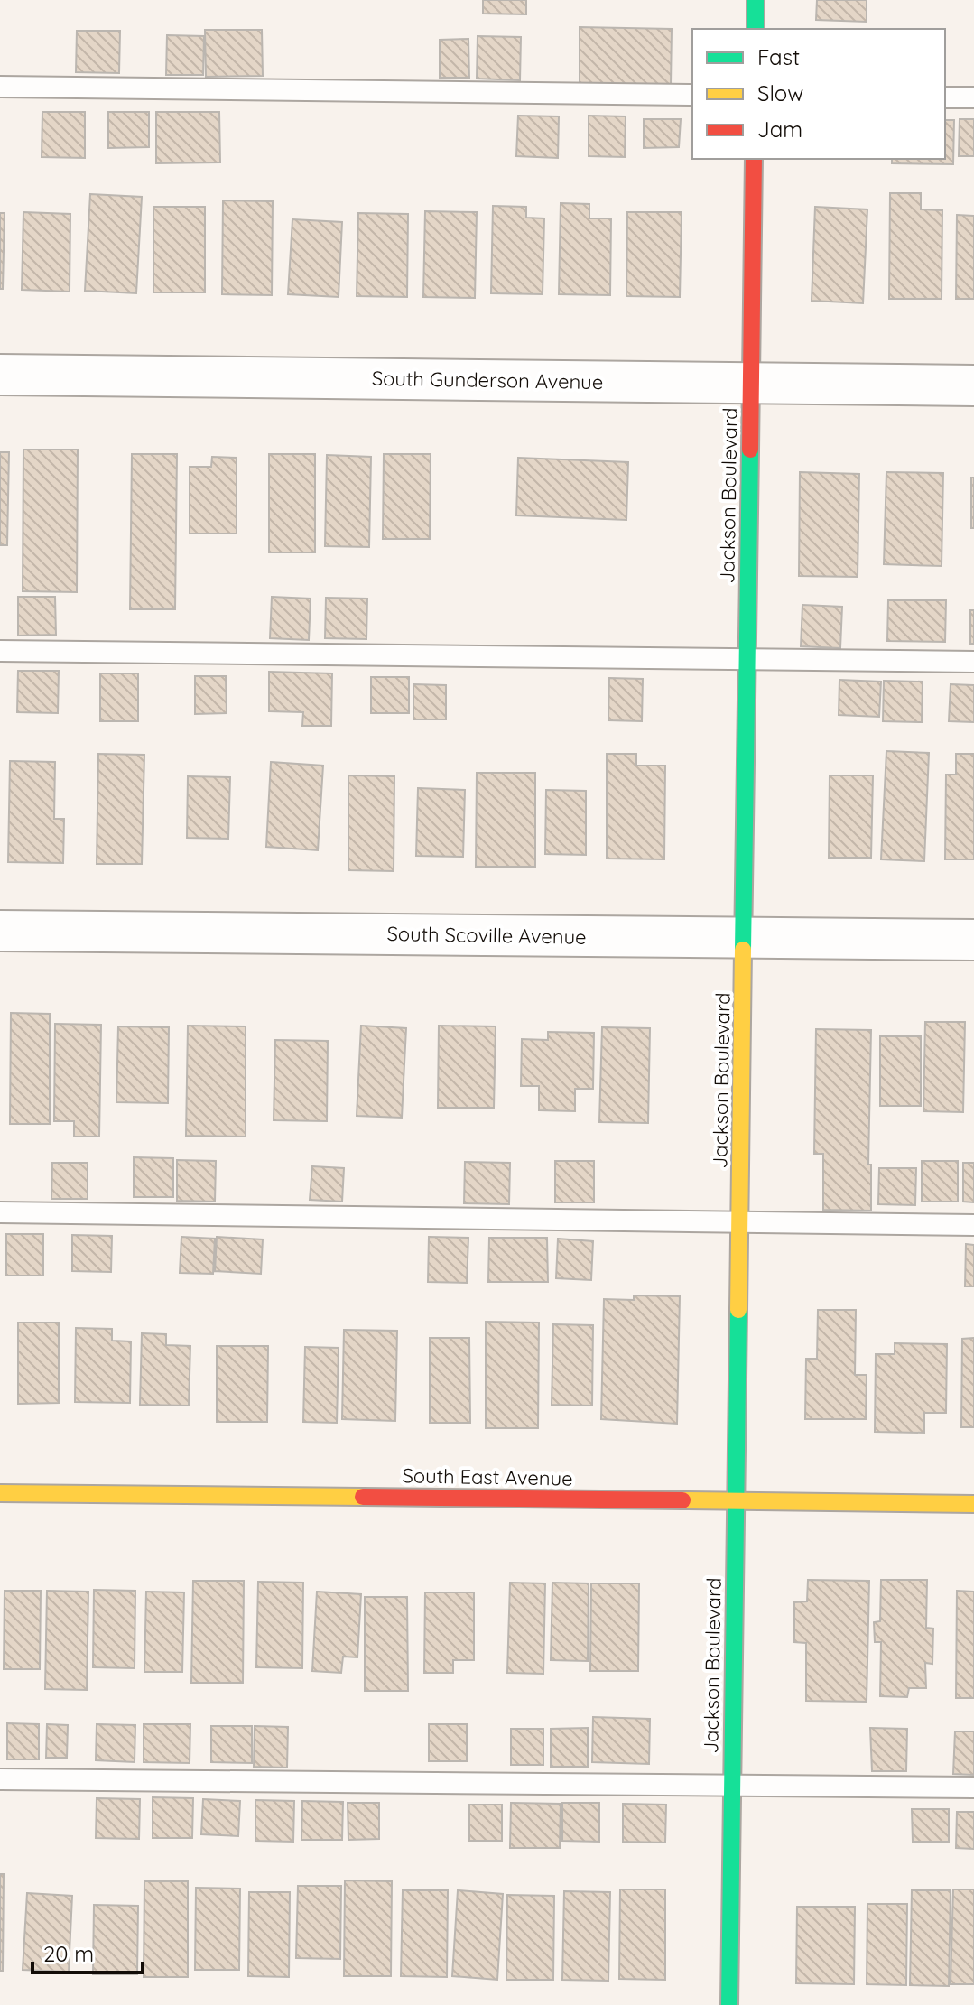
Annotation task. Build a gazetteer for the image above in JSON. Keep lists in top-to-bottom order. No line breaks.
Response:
{"streets":{"street":["South Gunderson Avenue","Jackson Boulevard","South Scoville Avenue","South East Avenue"]},"crossings":[["South Gunderson Avenue","Jackson Boulevard"],["Jackson Boulevard","South Scoville Avenue"],["Jackson Boulevard","South East Avenue"]],"legend":["Fast","Slow","Jam"],"scale_bar":"20 m"}
